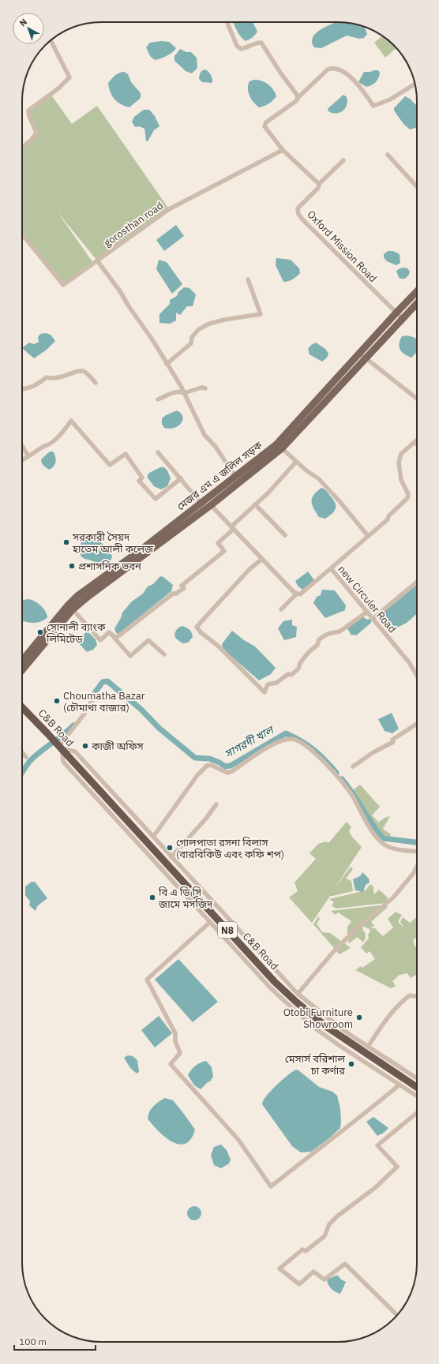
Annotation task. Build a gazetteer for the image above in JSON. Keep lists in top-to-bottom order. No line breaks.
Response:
{"streets":{"highway":["C&B Road","N8"],"main road":["মেজর এম এ জলিল সড়ক"],"street":["gorosthan road","Oxford Mission Road","new Circuler Road"]},"crossings":[["Oxford Mission Road","মেজর এম এ জলিল সড়ক"]],"water":["সাগরদী খাল"],"places":["সরকারী সৈয়দ হাতেম আলী কলেজ","প্রশাসনিক ভবন","সোনালী ব্যাংক লিমিটেড","Choumatha Bazar (চৌমাথা বাজার)","কাজী অফিস","গোলপাতা রসনা বিলাস (বারবিকিউ এবং কফি শপ)","বি এ ডি সি জামে মসজিদ","Otobi Furniture Showroom","মেসার্স বরিশাল চা কর্ণার"],"scale_bar":"100 m","north":"top left"}
